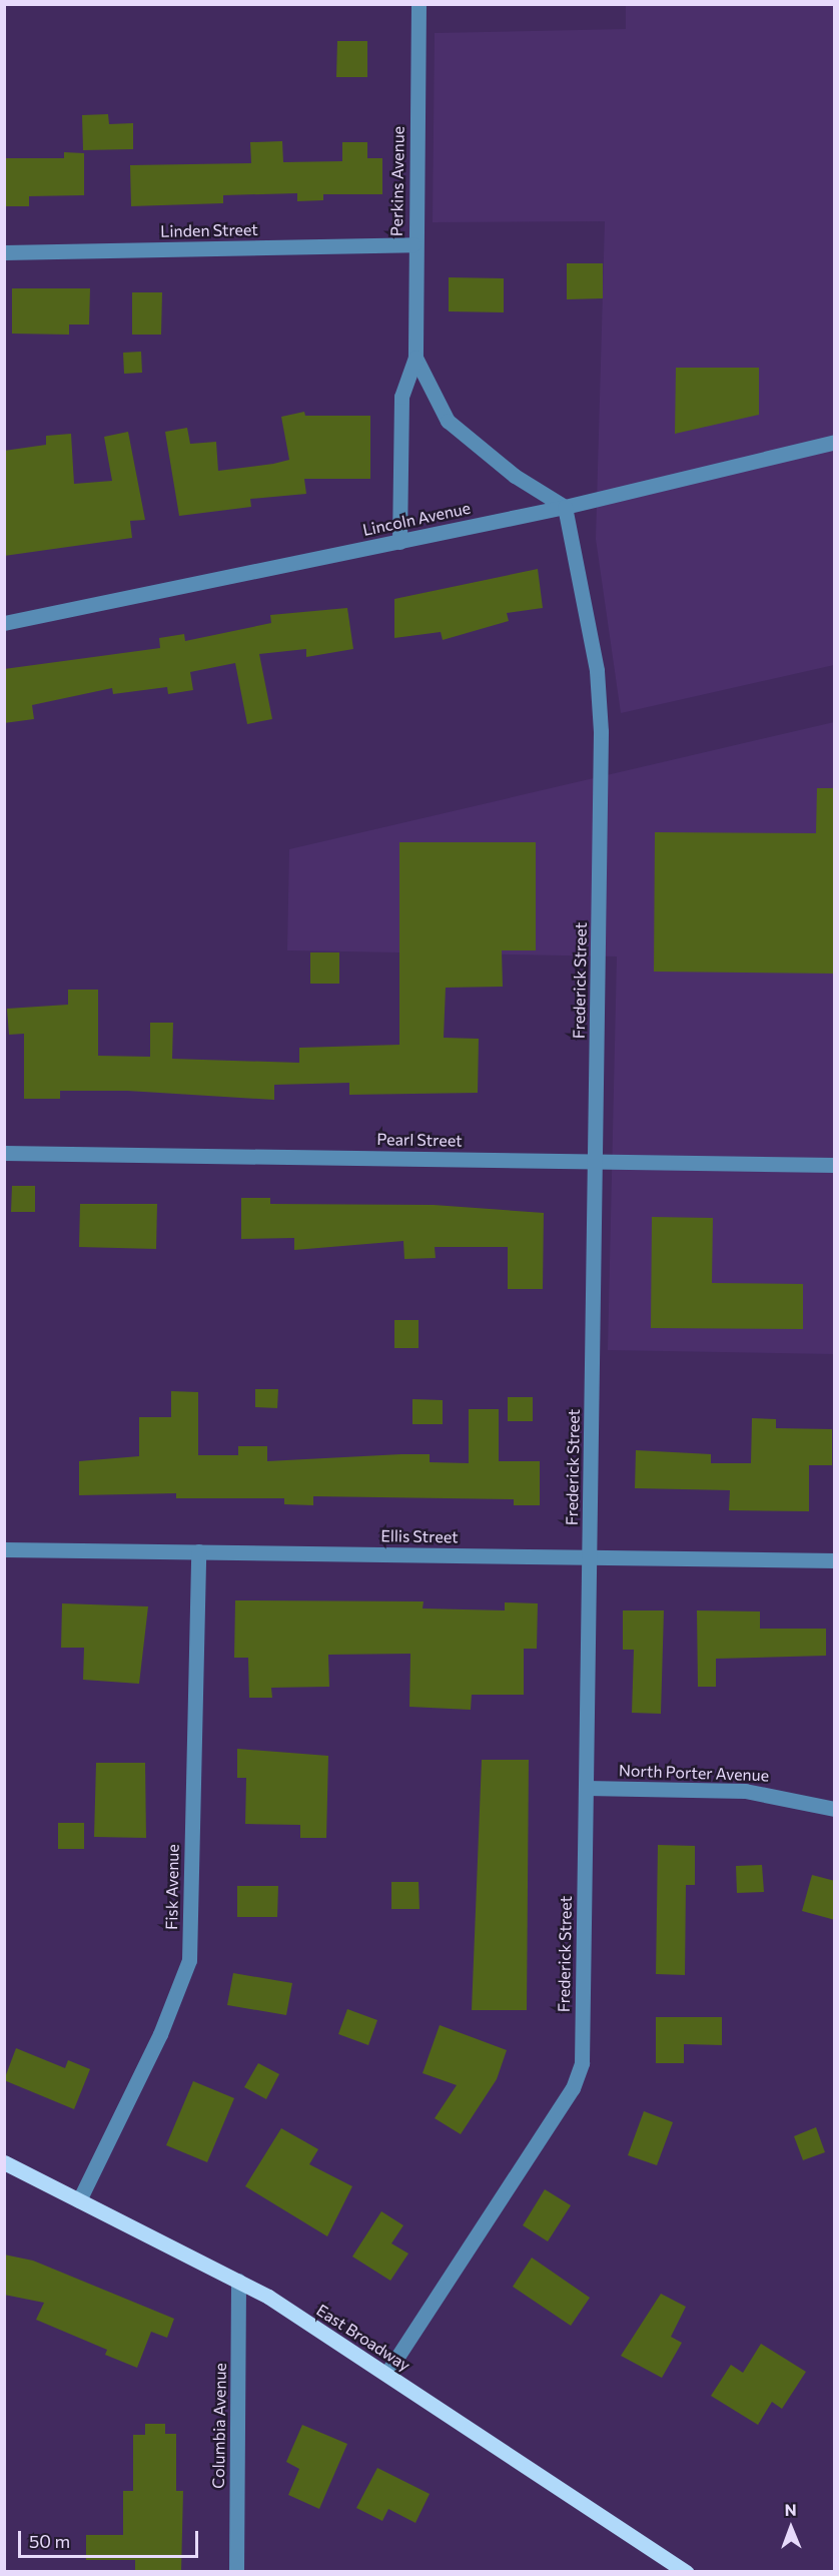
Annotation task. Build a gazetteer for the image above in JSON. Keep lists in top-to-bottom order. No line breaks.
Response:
{"streets":{"main road":["East Broadway"],"street":["Perkins Avenue","Linden Street","Lincoln Avenue","Frederick Street","Pearl Street","Ellis Street","North Porter Avenue","Fisk Avenue","Columbia Avenue"]},"crossings":[["Perkins Avenue","Linden Street"],["Perkins Avenue","Lincoln Avenue"],["Perkins Avenue","Frederick Street"],["Lincoln Avenue","Frederick Street"],["Frederick Street","Pearl Street"],["Frederick Street","Ellis Street"],["Frederick Street","North Porter Avenue"],["Frederick Street","East Broadway"],["Ellis Street","Fisk Avenue"],["Fisk Avenue","East Broadway"],["East Broadway","Columbia Avenue"]],"scale_bar":"50 m","north":"top"}
